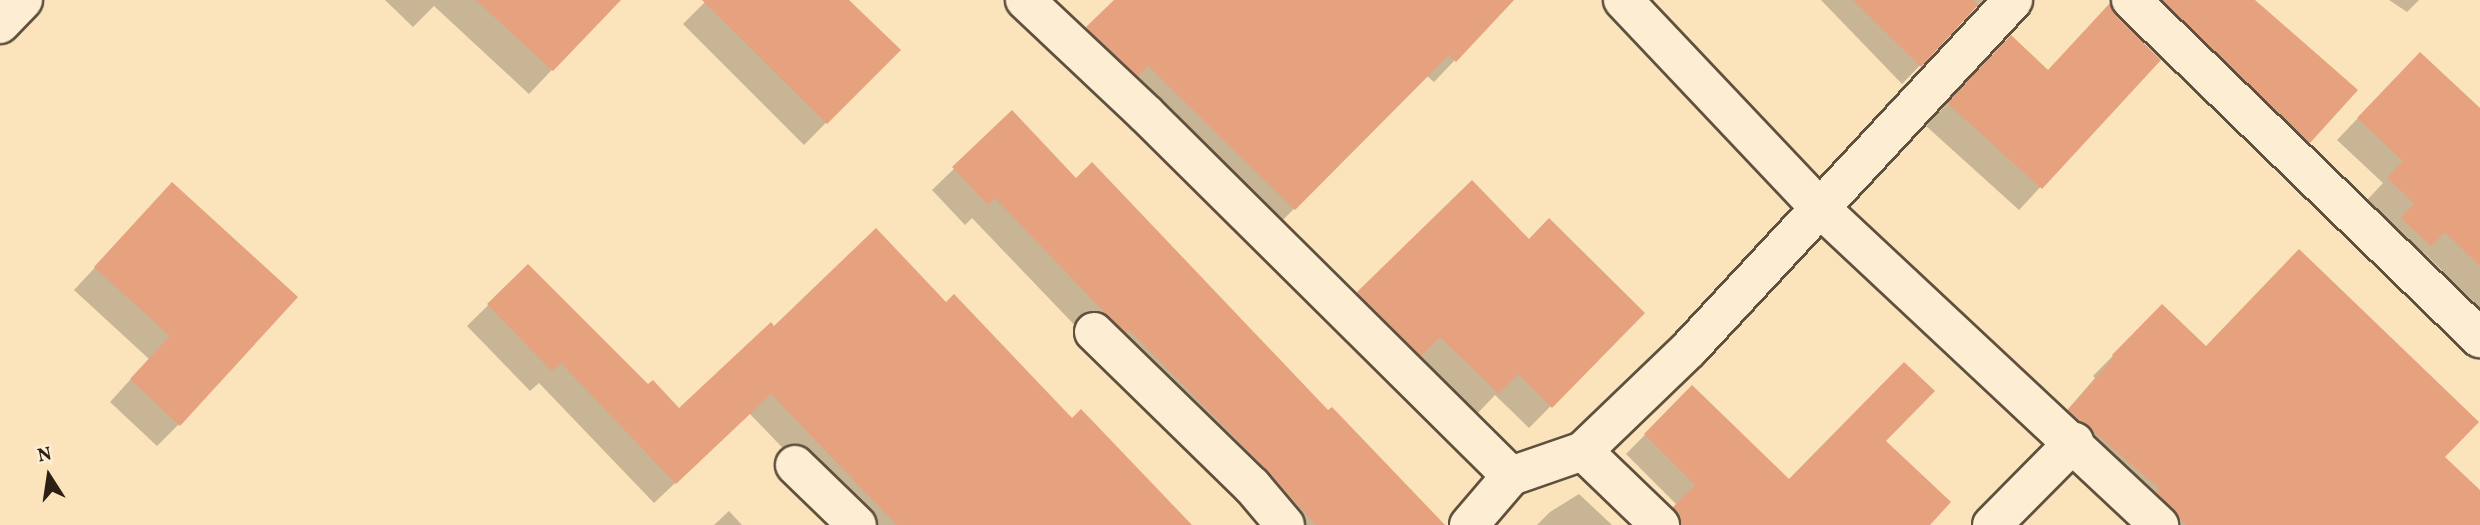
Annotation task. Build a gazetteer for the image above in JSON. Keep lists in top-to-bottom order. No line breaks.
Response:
{"north":"top"}
